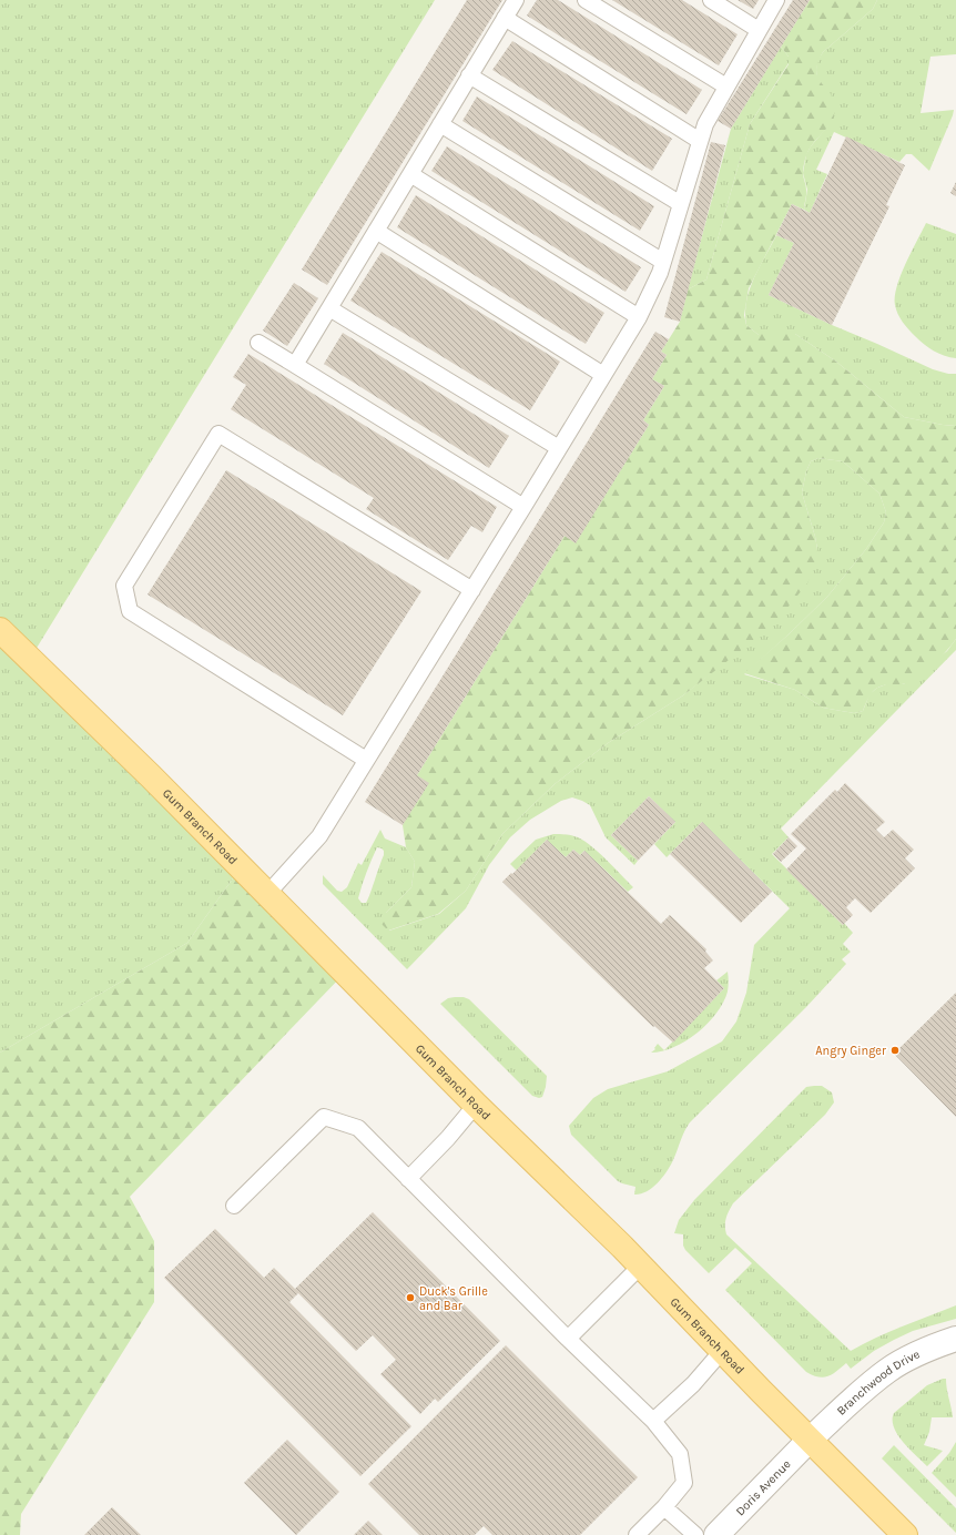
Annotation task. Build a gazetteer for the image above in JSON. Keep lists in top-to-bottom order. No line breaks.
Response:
{"streets":{"main road":["Gum Branch Road"],"street":["Branchwood Drive","Doris Avenue"]},"crossings":[["Gum Branch Road","Branchwood Drive"],["Gum Branch Road","Doris Avenue"],["Branchwood Drive","Doris Avenue"]],"places":["Angry Ginger","Duck's Grille and Bar"]}
